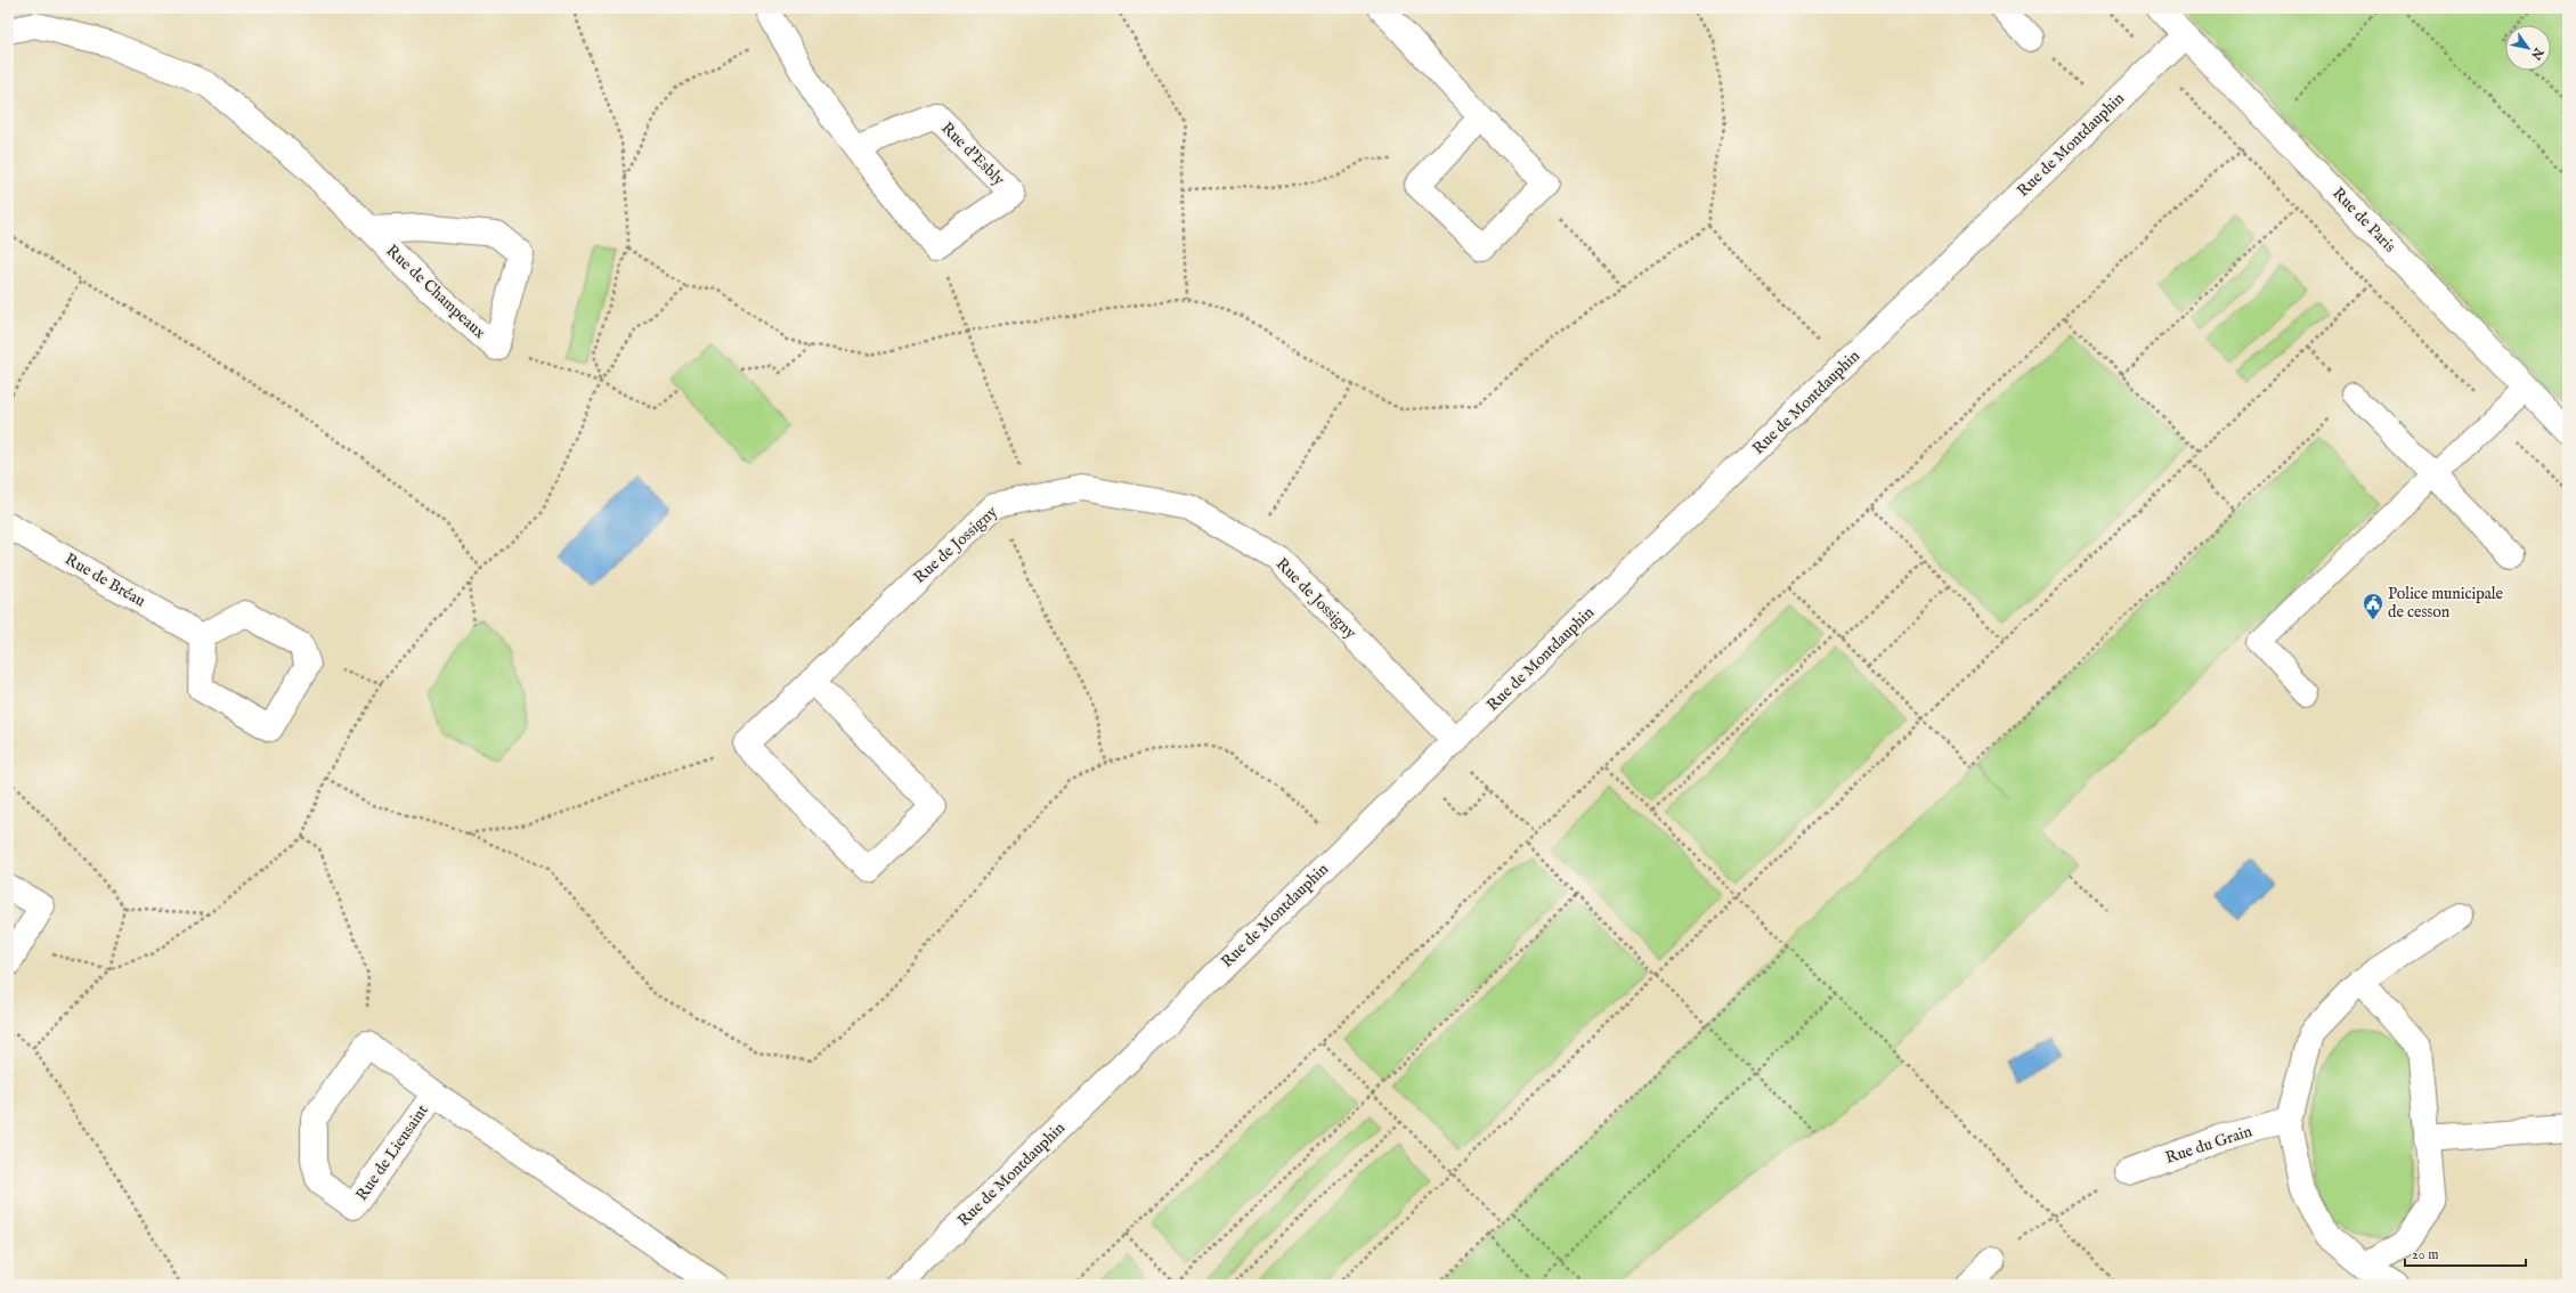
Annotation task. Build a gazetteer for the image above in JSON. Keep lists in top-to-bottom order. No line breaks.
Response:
{"streets":{"street":["Rue de Montdauphin","Rue d'Esbly","Rue de Paris","Rue de Champeaux","Rue de Jossigny","Rue de Bréau","Rue du Grain","Rue de Lieusaint"]},"crossings":[["Rue de Montdauphin","Rue de Paris"],["Rue de Montdauphin","Rue de Jossigny"]],"places":{"public building":["Police municipale de cesson"]},"scale_bar":"20 m","north":"bottom right"}
